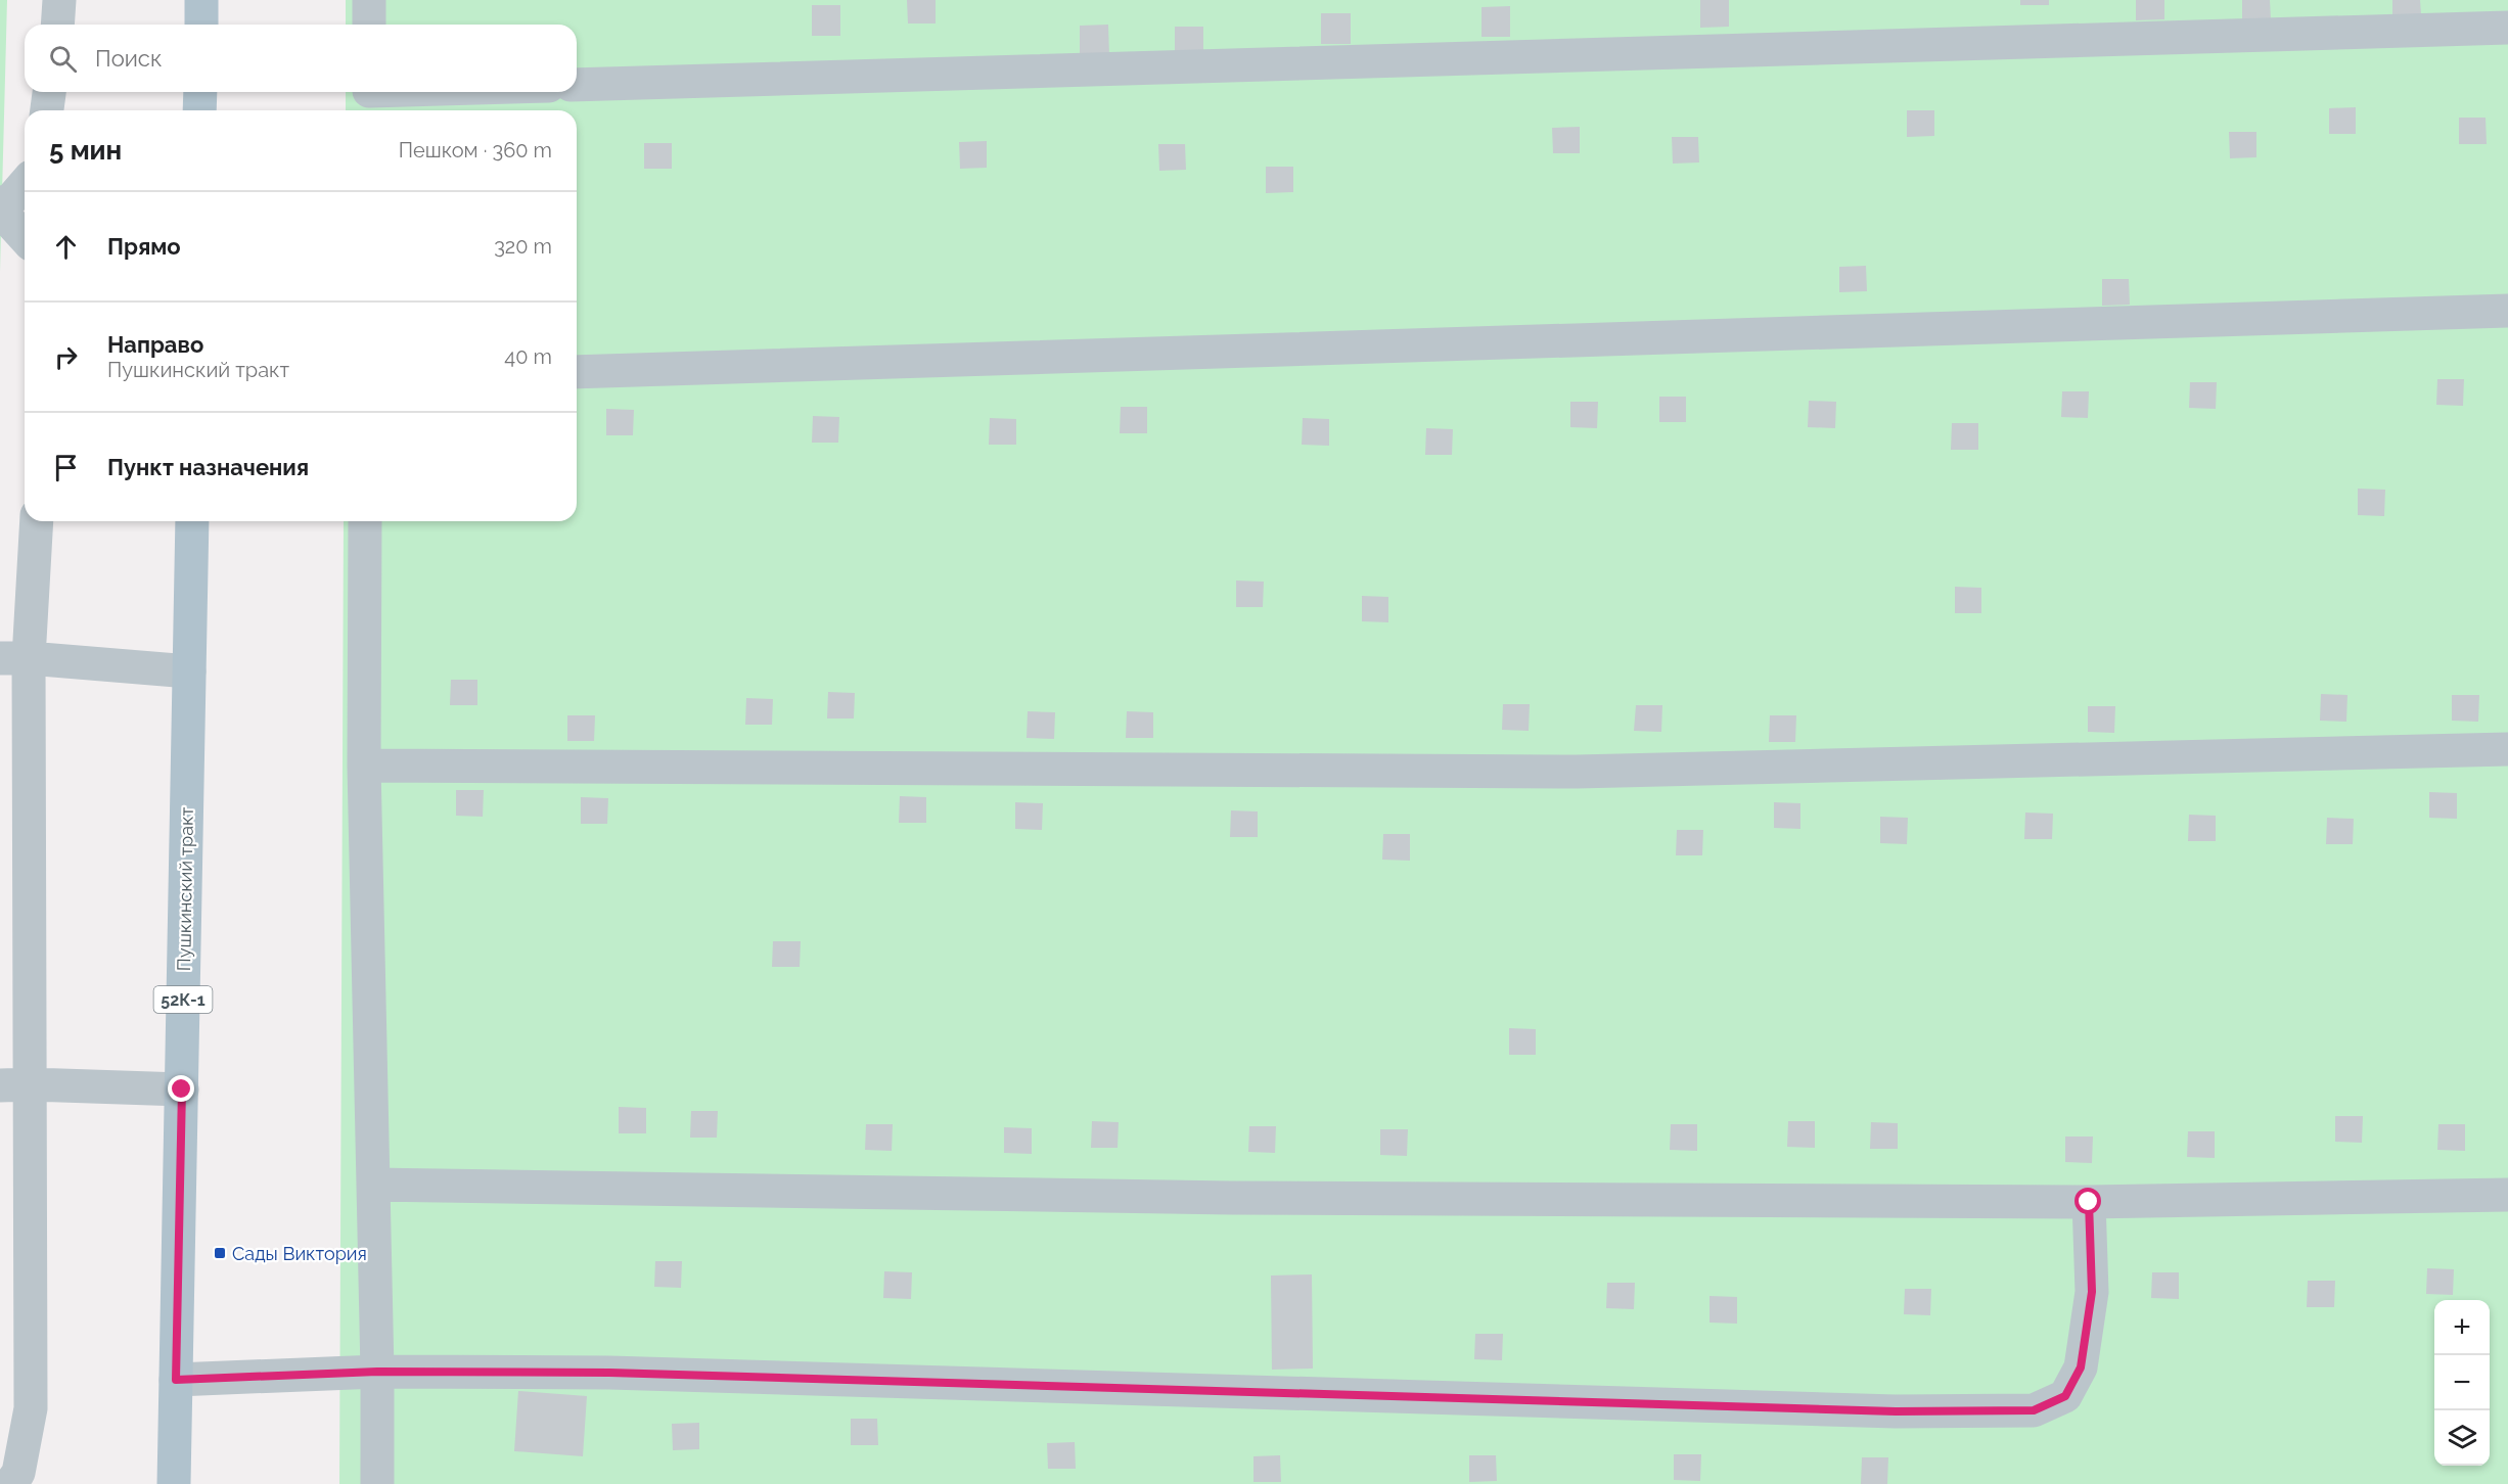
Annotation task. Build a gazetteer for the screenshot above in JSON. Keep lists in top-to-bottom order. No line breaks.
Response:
{"streets":{"main road":["Пушкинский тракт","52К-1"]},"places":{"transit":["Сады Виктория"]},"page":{"search":"Поиск","heading":["5 мин","Пешком · 360 m"],"list":[["Прямо","320 m"],["Направо","Пушкинский тракт","40 m"],"Пункт назначения"],"map_buttons":["+","−"]}}
